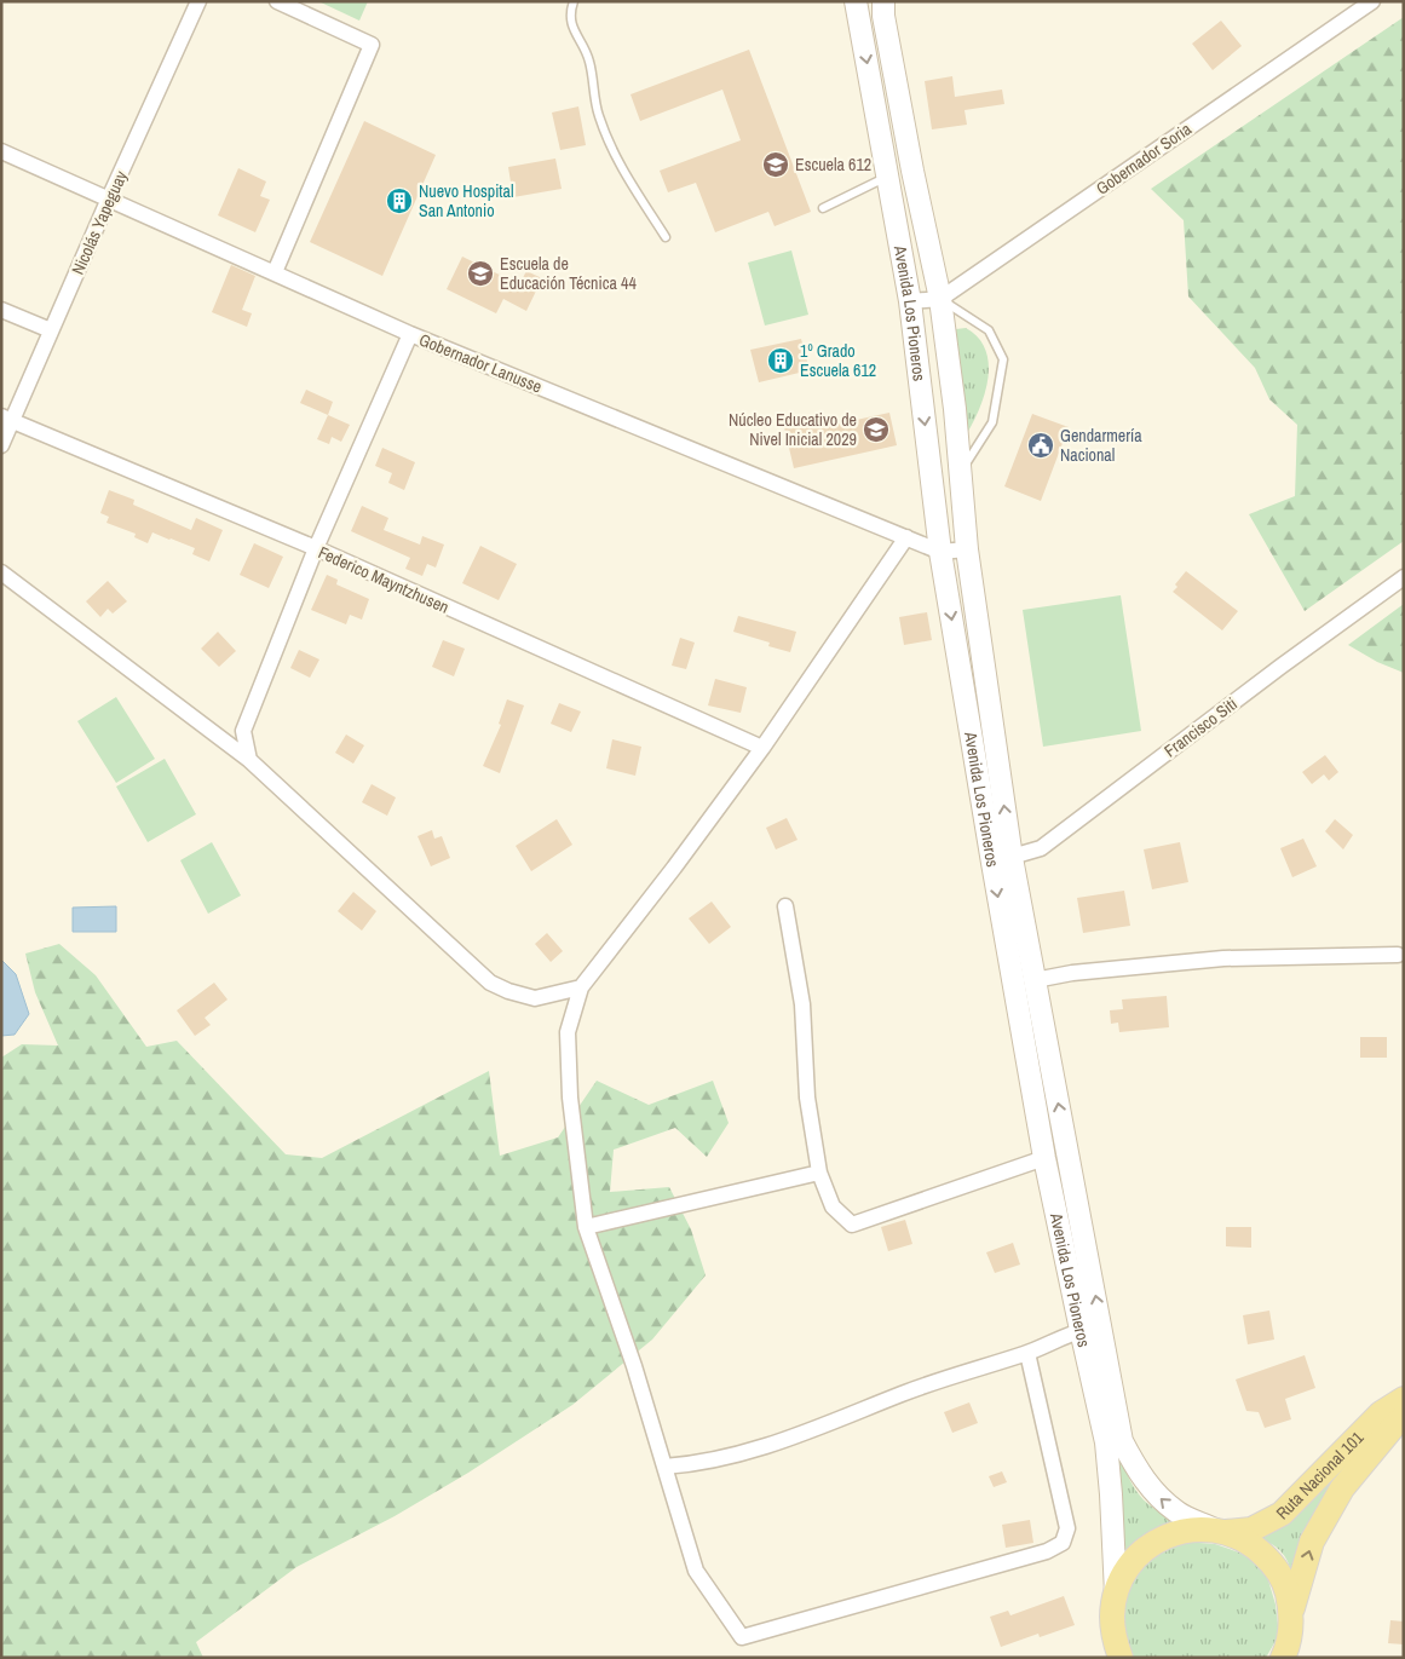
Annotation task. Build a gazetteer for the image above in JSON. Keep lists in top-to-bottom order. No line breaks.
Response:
{"streets":{"main road":["Avenida Los Pioneros","Ruta Nacional 101"],"street":["Gobernador Soria","Nicolás Yapeguay","Gobernador Lanusse","Federico Mayntzhusen","Francisco Siti"]},"crossings":[["Gobernador Soria","Avenida Los Pioneros"],["Nicolás Yapeguay","Gobernador Lanusse"],["Nicolás Yapeguay","Federico Mayntzhusen"],["Avenida Los Pioneros","Gobernador Lanusse"],["Avenida Los Pioneros","Francisco Siti"],["Avenida Los Pioneros","Ruta Nacional 101"]],"places":{"school or university":["Escuela 612","Escuela de Educación Técnica 44","Núcleo Educativo de Nivel Inicial 2029"],"building":["Nuevo Hospital San Antonio","1º Grado Escuela 612"],"public building":["Gendarmería Nacional"]}}
